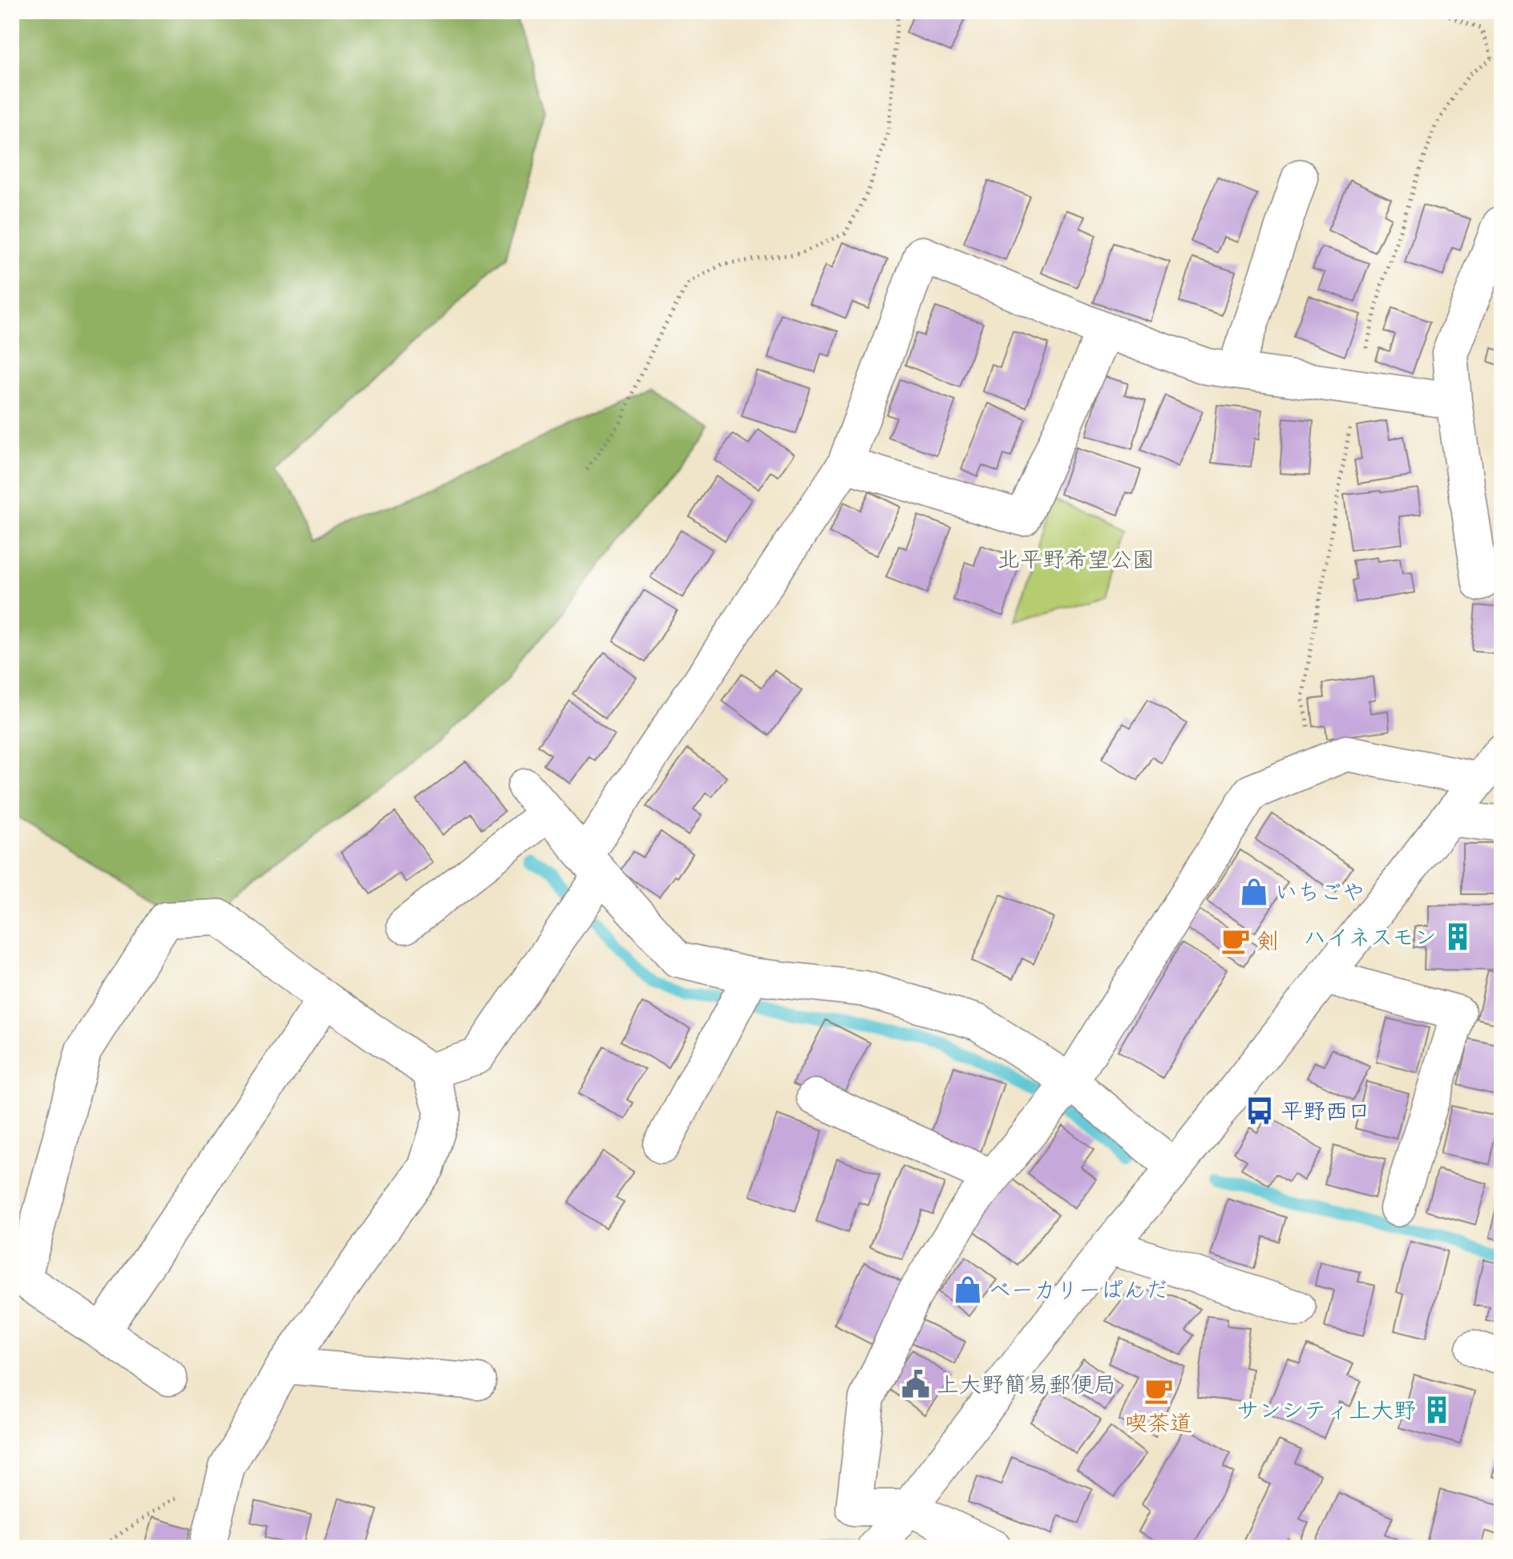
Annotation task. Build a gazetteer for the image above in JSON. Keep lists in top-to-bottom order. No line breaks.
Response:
{"parks":["北平野希望公園"],"places":{"shop":["いちごや","ベーカリーぱんだ"],"building":["ハイネスモン","サンシティ上大野"],"cafe":["剣","喫茶道"],"bus stop":["平野西口"],"public building":["上大野簡易郵便局"]}}
